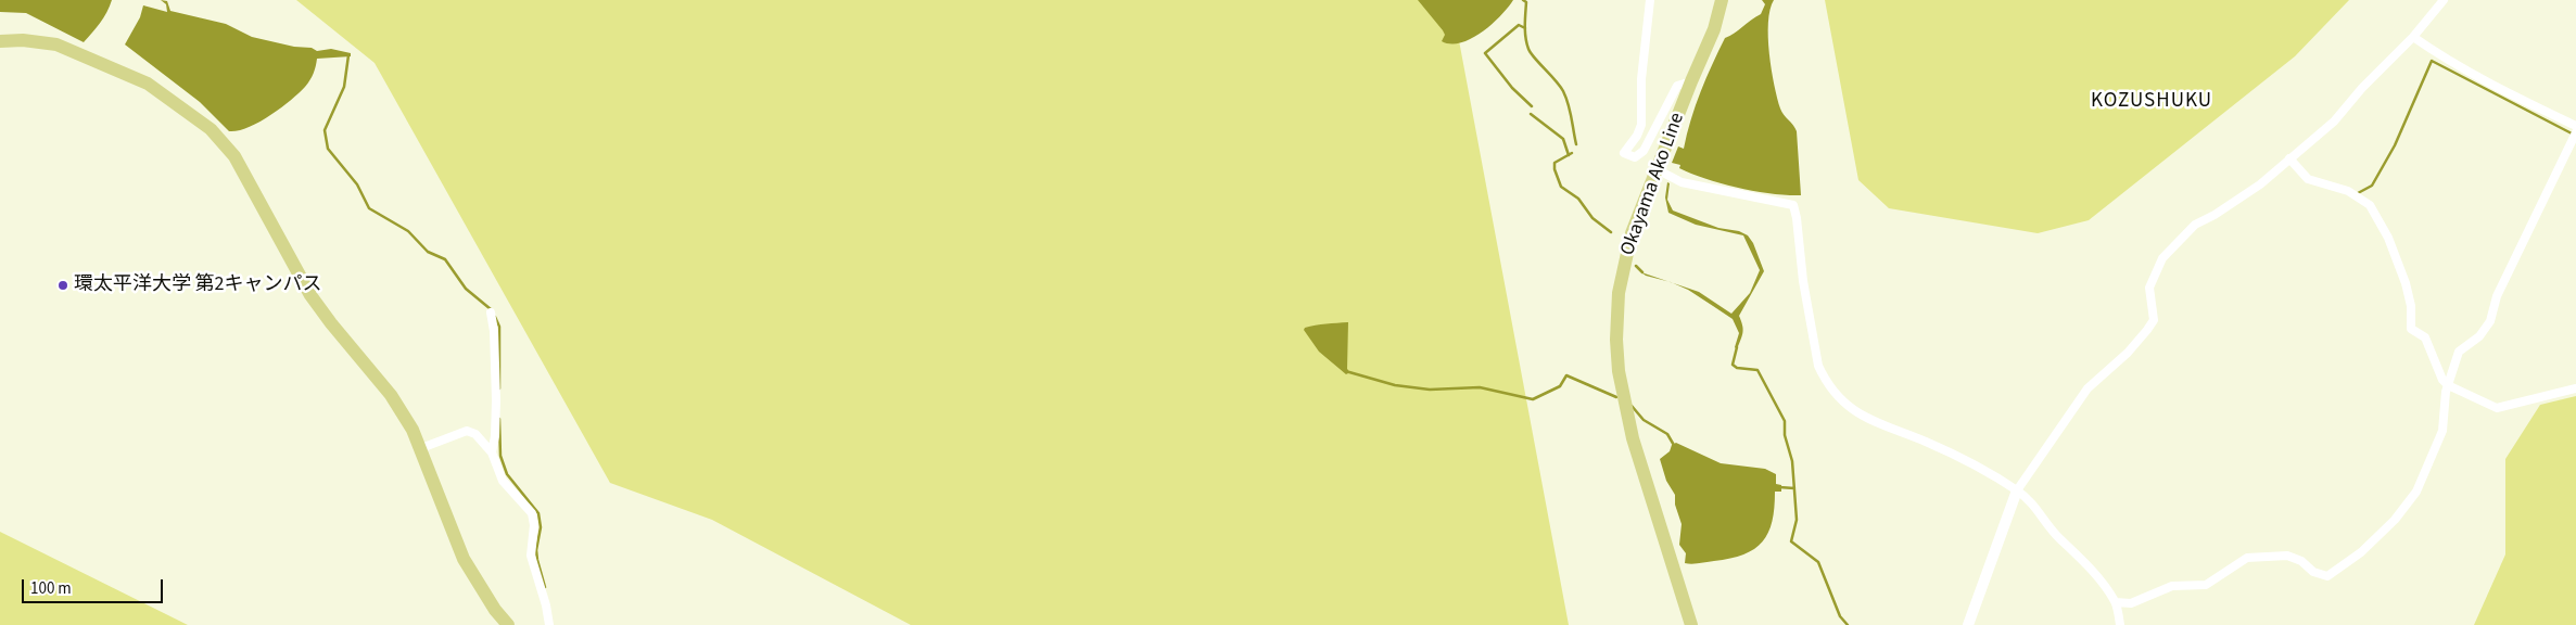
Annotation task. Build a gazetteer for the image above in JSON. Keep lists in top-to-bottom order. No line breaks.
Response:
{"streets":{"main road":["Okayama Ako Line"]},"districts":["KOZUSHUKU"],"places":["環太平洋大学 第2キャンパス"],"scale_bar":"100 m"}
